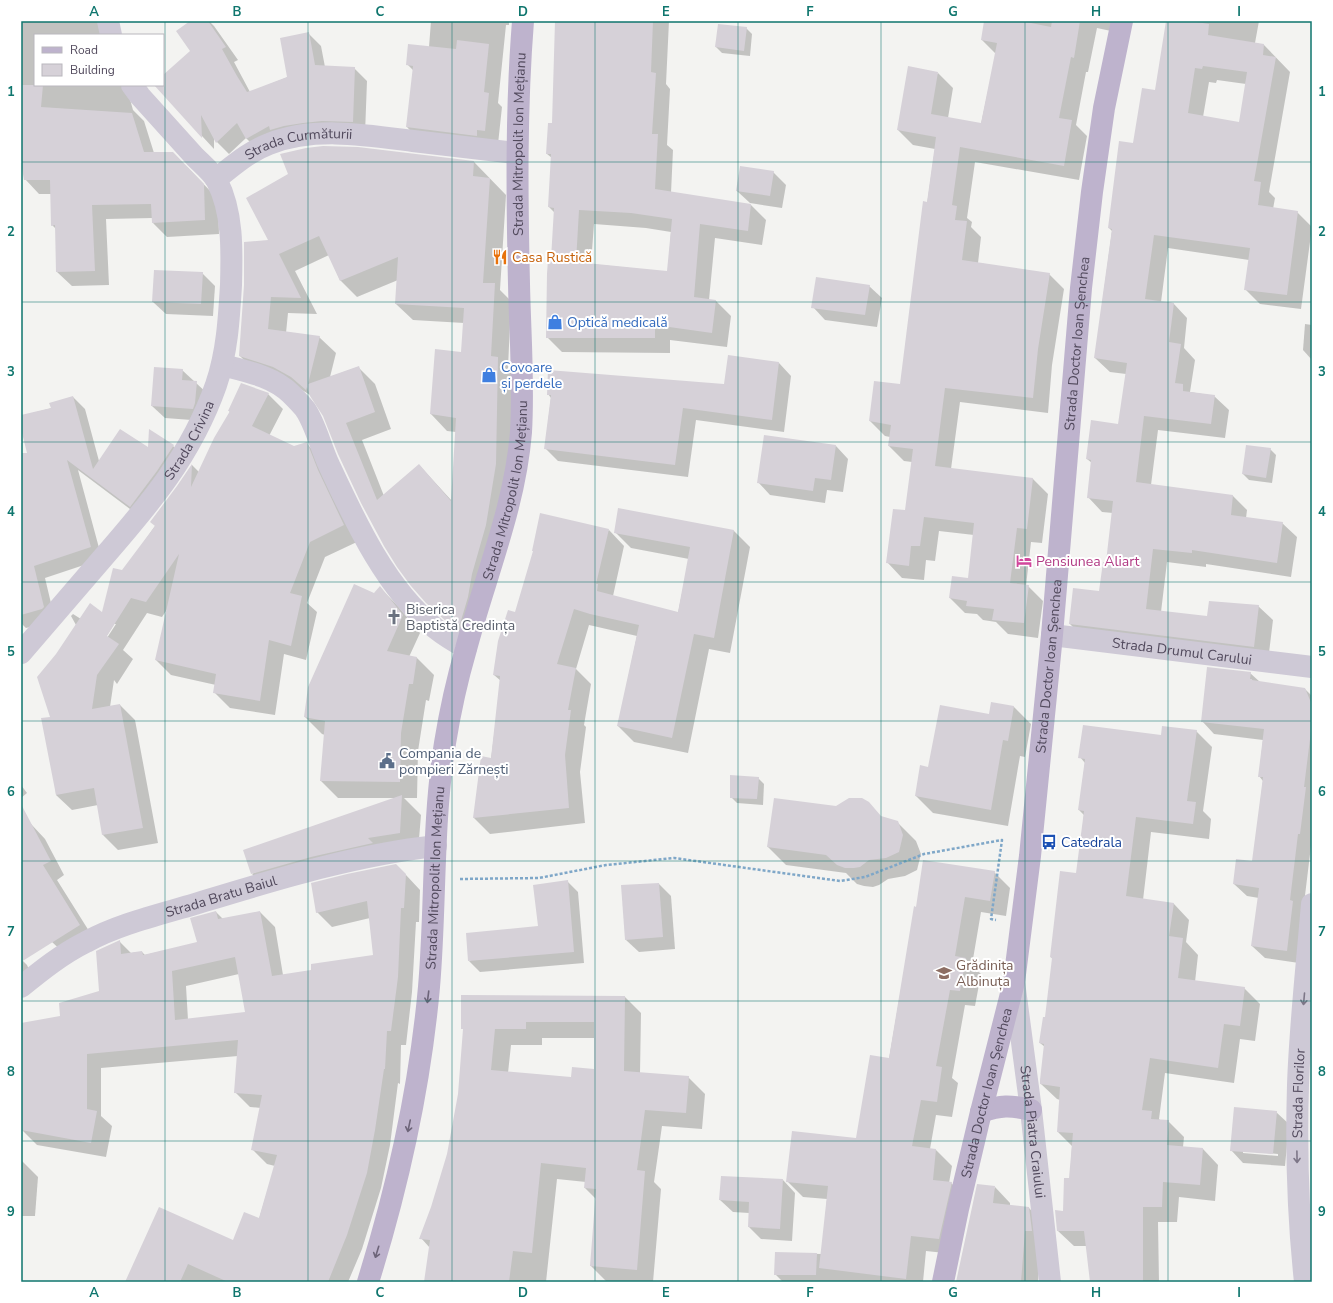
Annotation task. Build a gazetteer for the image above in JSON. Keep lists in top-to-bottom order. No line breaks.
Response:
{"streets":{"main road":["Strada Mitropolit Ion Mețianu","Strada Doctor Ioan Șenchea"],"street":["Strada Curmăturii","Strada Crivina","Strada Drumul Carului","Strada Bratu Baiul","Strada Florilor","Strada Piatra Craiului"]},"crossings":[["Strada Mitropolit Ion Mețianu","Strada Curmăturii"],["Strada Mitropolit Ion Mețianu","Strada Bratu Baiul"],["Strada Curmăturii","Strada Crivina"],["Strada Doctor Ioan Șenchea","Strada Drumul Carului"],["Strada Doctor Ioan Șenchea","Strada Piatra Craiului"]],"one_way":["Strada Florilor"],"places":{"restaurant":["Casa Rustică"],"shop":["Optică medicală","Covoare și perdele"],"hotel":["Pensiunea Aliart"],"church":["Biserica Baptistă Credința"],"public building":["Compania de pompieri Zărnești"],"bus stop":["Catedrala"],"school or university":["Grădinița Albinuța"]},"legend":["Road","Building"],"grid":{"columns":["A","B","C","D","E","F","G","H","I"],"rows":["1","2","3","4","5","6","7","8","9"]}}
